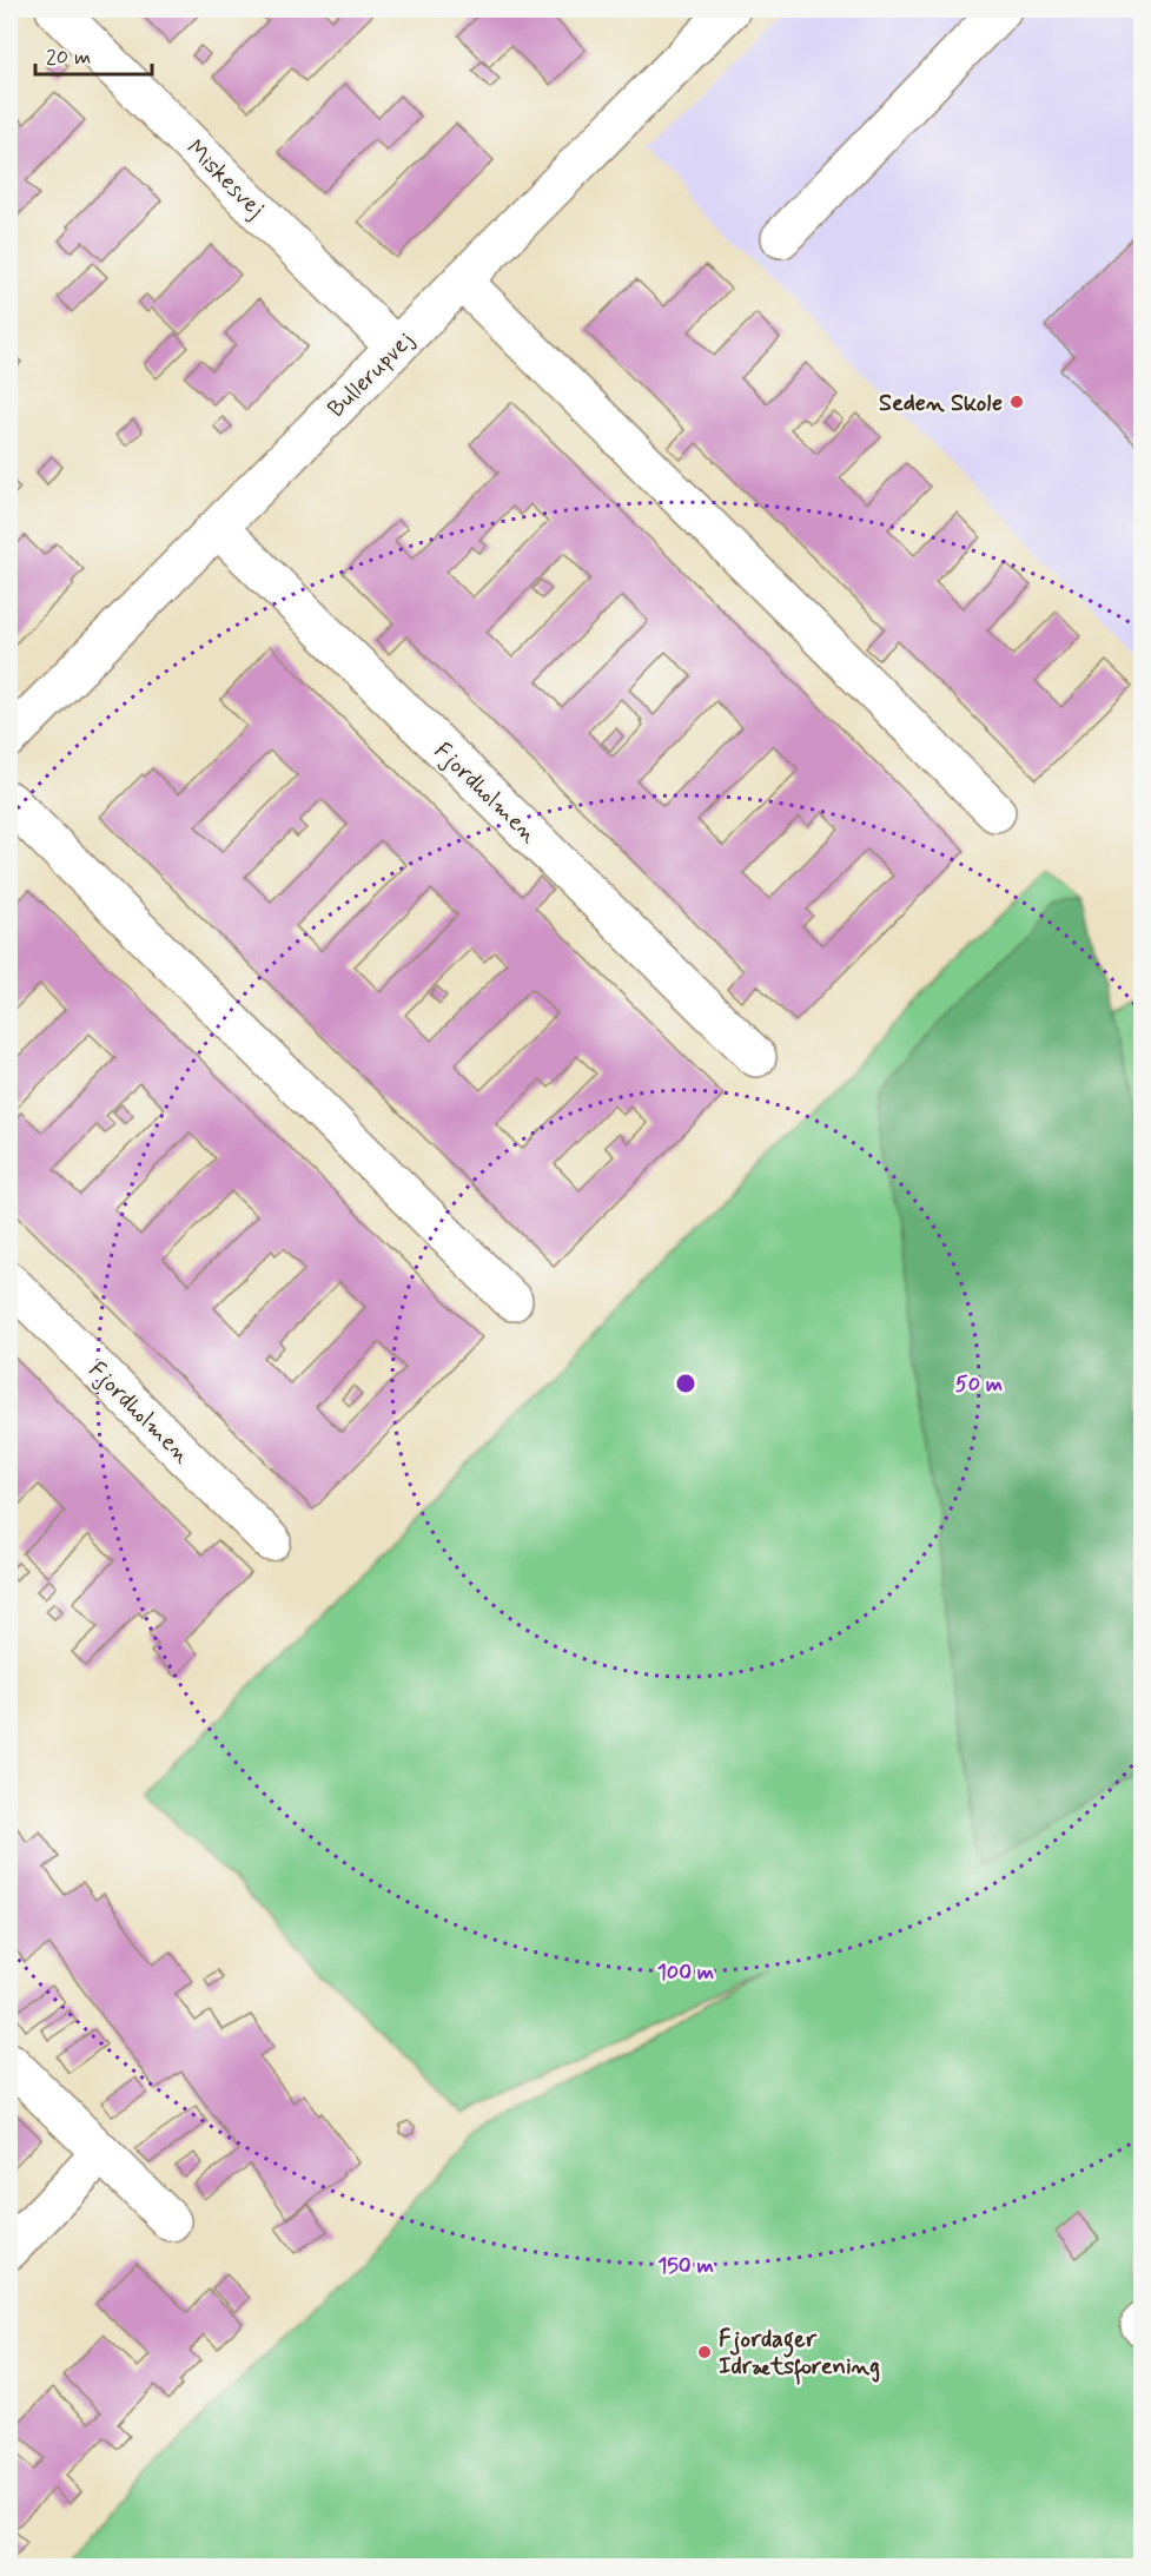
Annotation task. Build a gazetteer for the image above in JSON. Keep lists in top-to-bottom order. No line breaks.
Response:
{"streets":{"street":["Miskesvej","Bullerupvej","Fjordholmen"]},"crossings":[["Miskesvej","Bullerupvej"],["Bullerupvej","Fjordholmen"]],"places":["Seden Skole","Fjordager Idrætsforening"],"scale_bar":"20 m","rings":["50 m","100 m","150 m"]}
